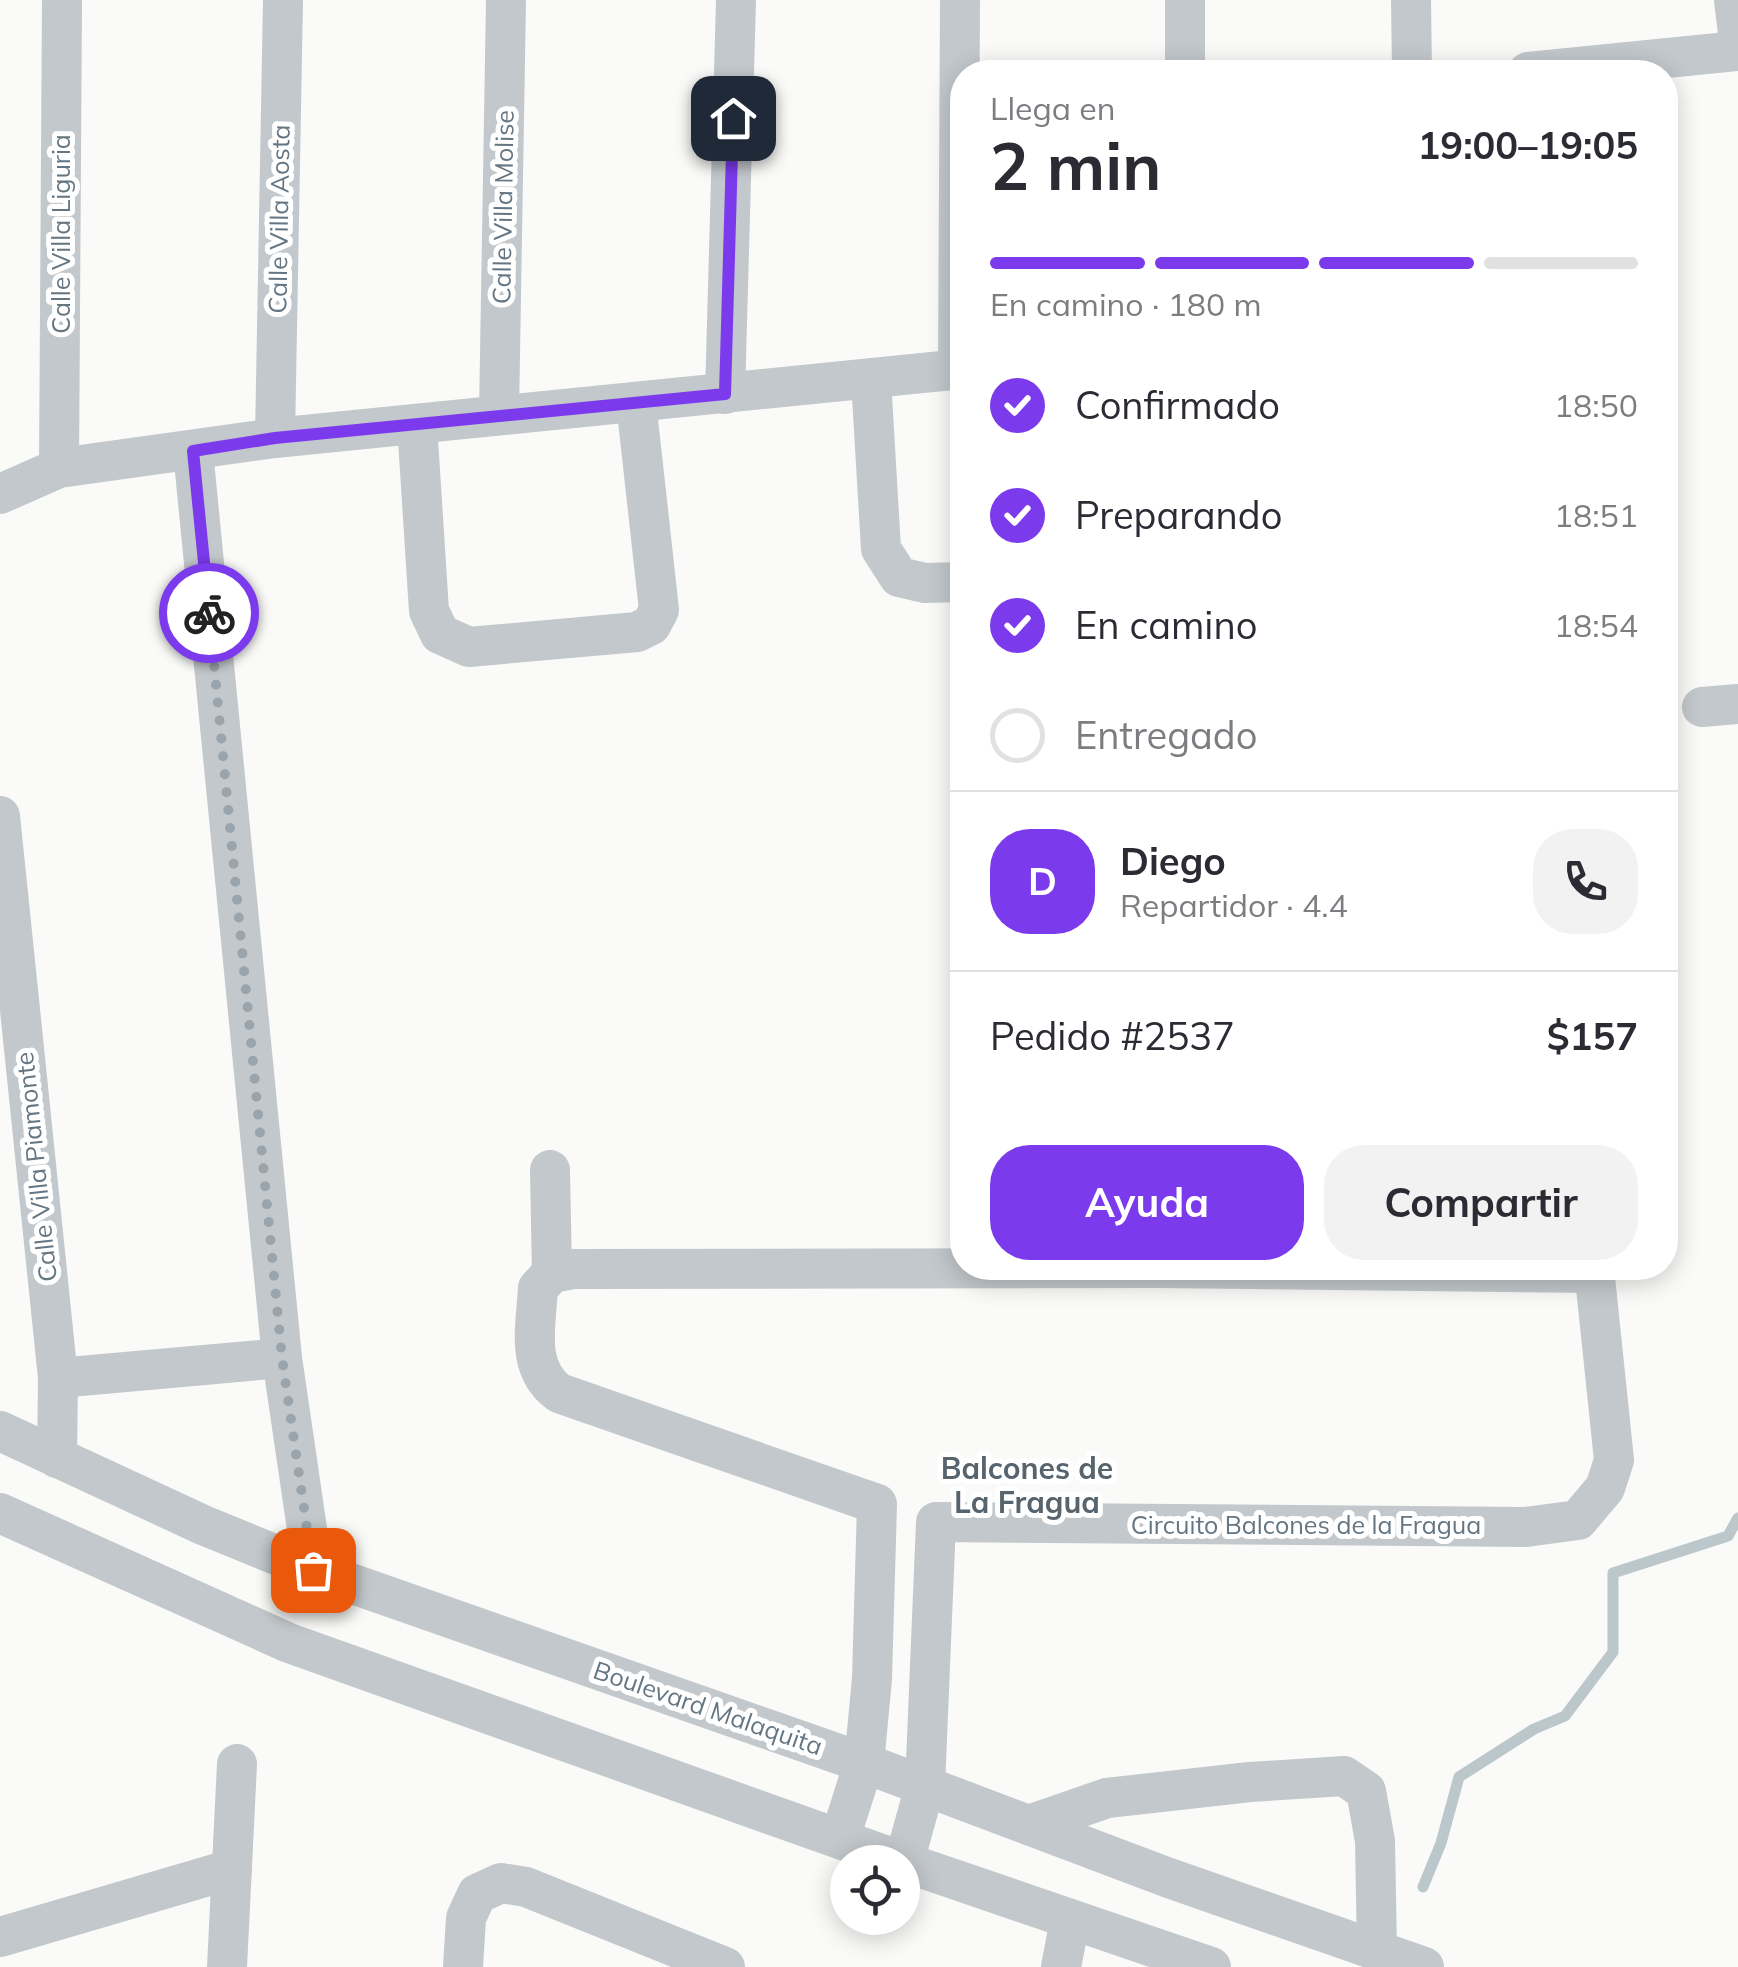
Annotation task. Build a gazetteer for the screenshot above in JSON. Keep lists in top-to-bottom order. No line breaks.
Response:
{"streets":{"street":["Calle Villa Molise","Calle Villa Aosta","Calle Villa Liguria","Calle Villa Piamonte","Circuito Balcones de la Fragua","Boulevard Malaquita"]},"crossings":[["Calle Villa Piamonte","Boulevard Malaquita"],["Circuito Balcones de la Fragua","Boulevard Malaquita"]],"districts":["Balcones de La Fragua"],"page":{"heading":["2 min","Llega en","19:00–19:05"],"panel":["Diego","Repartidor · 4.4","Pedido #2537","$157"],"bar":"En camino · 180 m","list":[["Confirmado","18:50"],["Preparando","18:51"],["En camino","18:54"],"Entregado"],"round":"D","buttons":["Ayuda","Compartir"]}}
